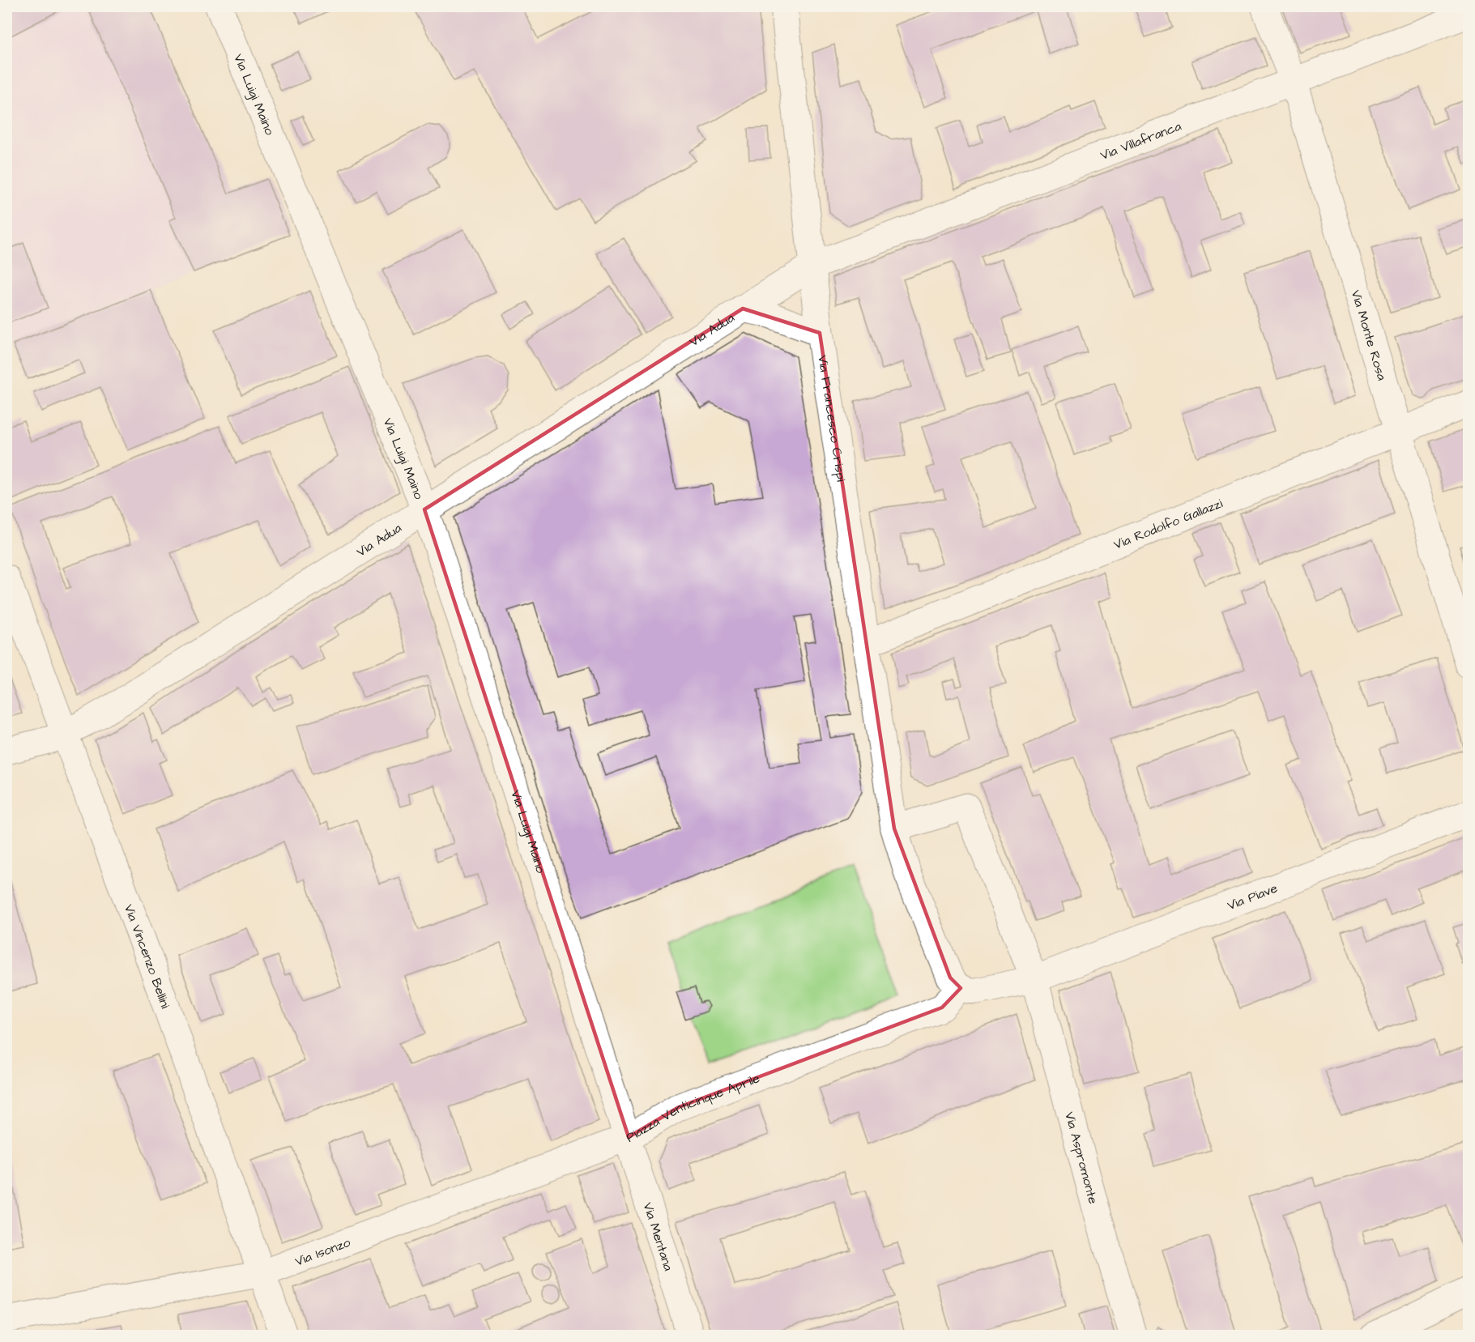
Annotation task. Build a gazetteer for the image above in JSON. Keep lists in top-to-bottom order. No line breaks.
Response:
{"streets":{"street":["Via Luigi Maino","Via Villafranca","Via Adua","Via Monte Rosa","Via Francesco Crispi","Via Rodolfo Gallazzi","Via Piave","Via Vincenzo Bellini","Piazza Venticinque Aprile","Via Aspromonte","Via Mentana","Via Isonzo"]},"crossings":[["Via Luigi Maino","Via Adua"],["Via Luigi Maino","Piazza Venticinque Aprile"],["Via Villafranca","Via Adua"],["Via Villafranca","Via Monte Rosa"],["Via Villafranca","Via Francesco Crispi"],["Via Adua","Via Francesco Crispi"],["Via Adua","Via Vincenzo Bellini"],["Via Monte Rosa","Via Rodolfo Gallazzi"],["Via Francesco Crispi","Via Rodolfo Gallazzi"],["Via Francesco Crispi","Via Aspromonte"],["Via Piave","Via Aspromonte"],["Via Vincenzo Bellini","Via Isonzo"],["Piazza Venticinque Aprile","Via Mentana"],["Piazza Venticinque Aprile","Via Isonzo"],["Via Mentana","Via Isonzo"]]}
